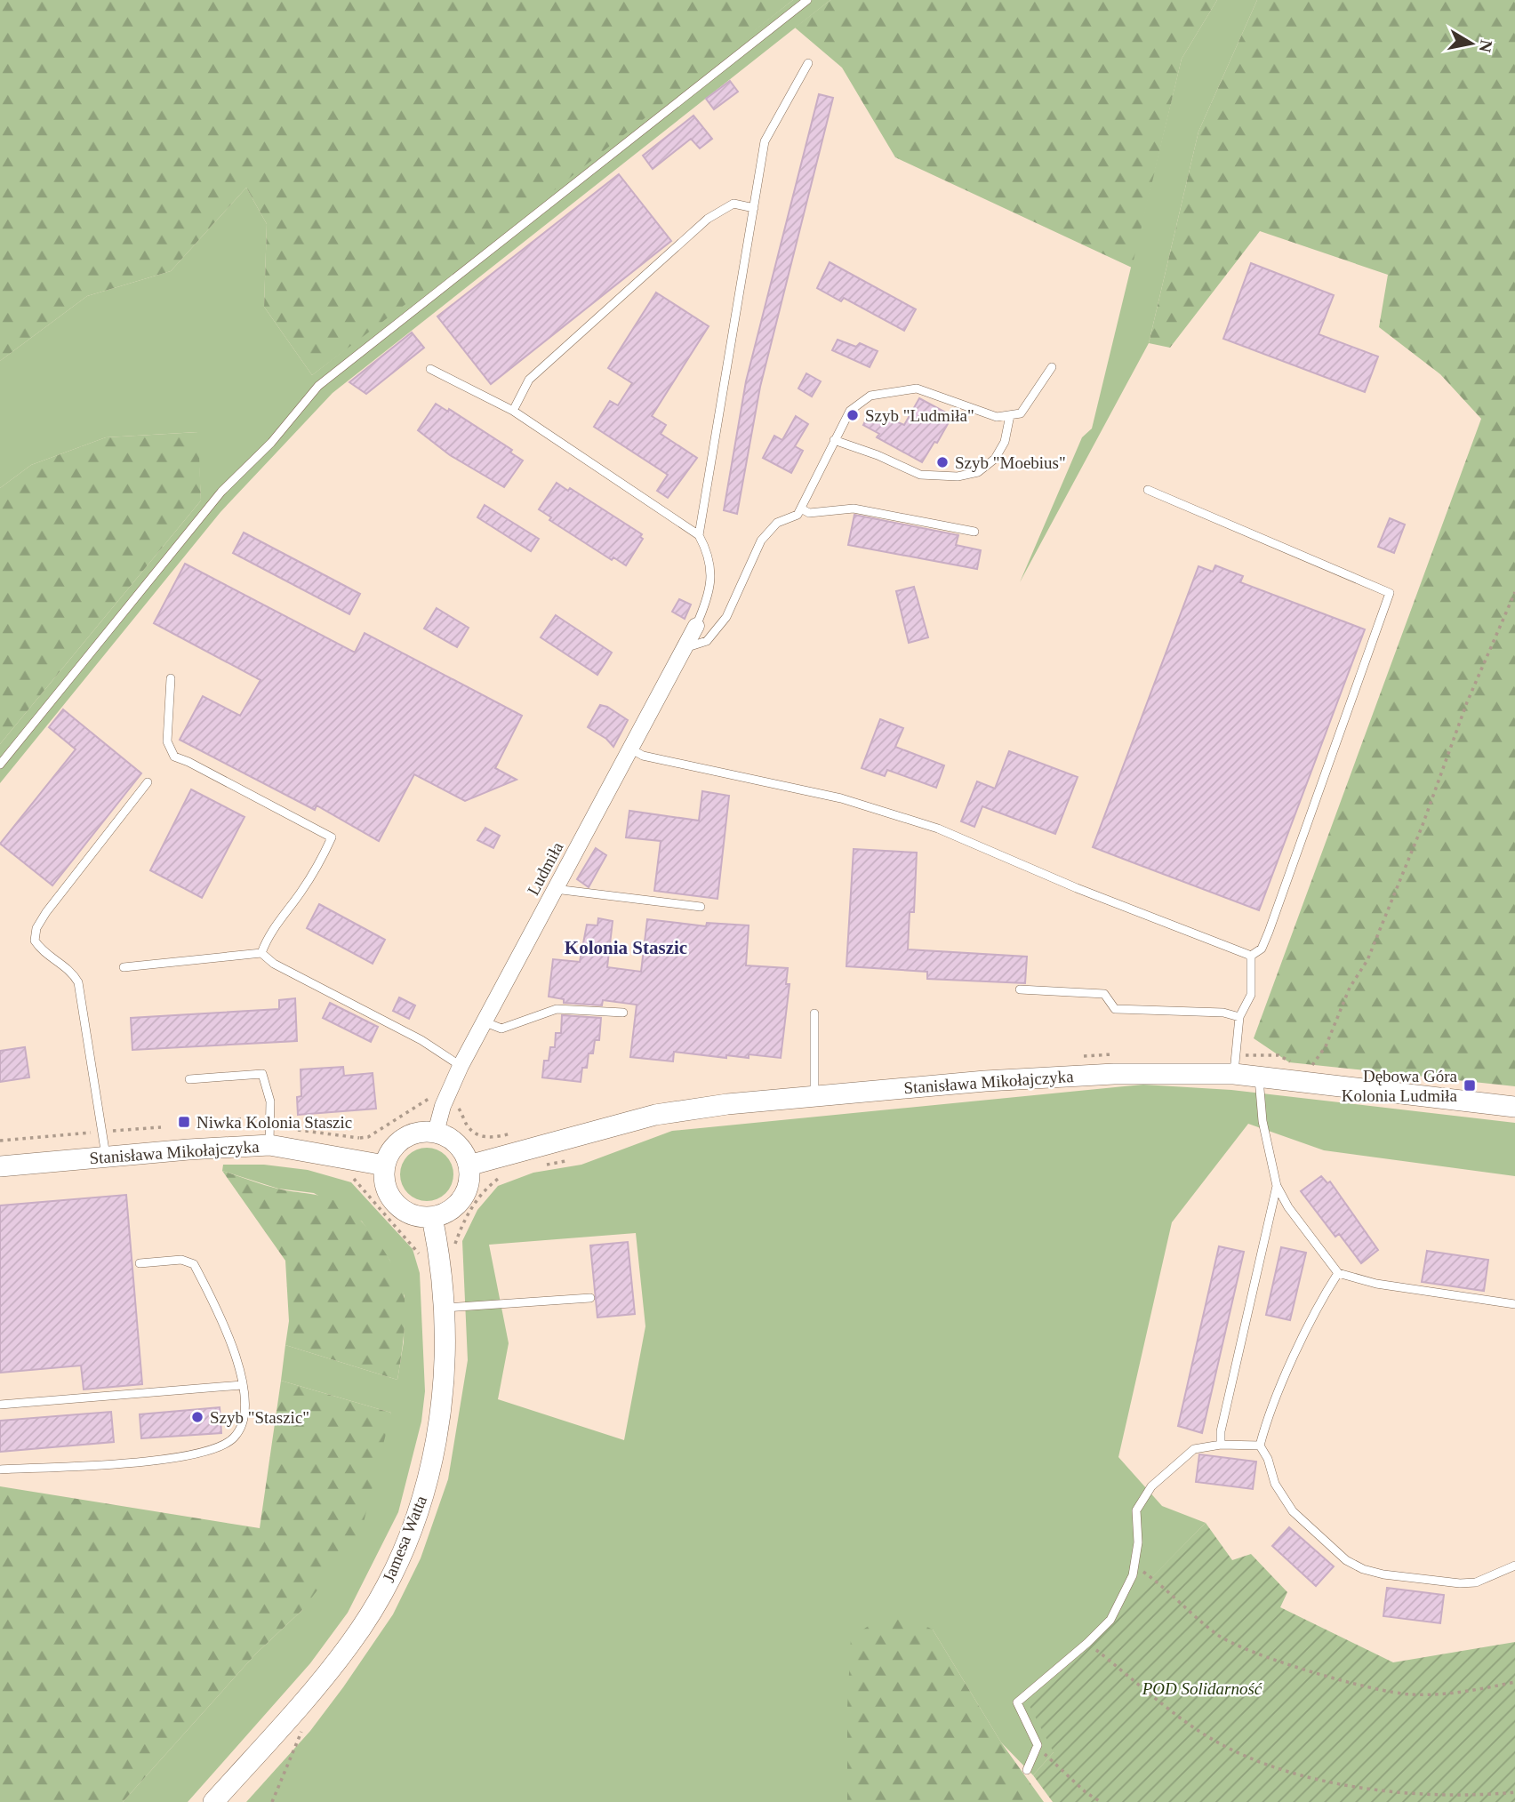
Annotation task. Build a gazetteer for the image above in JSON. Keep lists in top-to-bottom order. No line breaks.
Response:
{"streets":{"street":["Ludmiła","Stanisława Mikołajczyka","Jamesa Watta"]},"crossings":[["Ludmiła","Stanisława Mikołajczyka"],["Ludmiła","Jamesa Watta"],["Stanisława Mikołajczyka","Jamesa Watta"]],"districts":["Kolonia Staszic"],"parks":["POD Solidarność"],"places":{"other":["Szyb \"Ludmiła\"","Szyb \"Moebius\"","Szyb \"Staszic\""],"transit":["Dębowa Góra Kolonia Ludmiła","Niwka Kolonia Staszic"]},"north":"right"}
